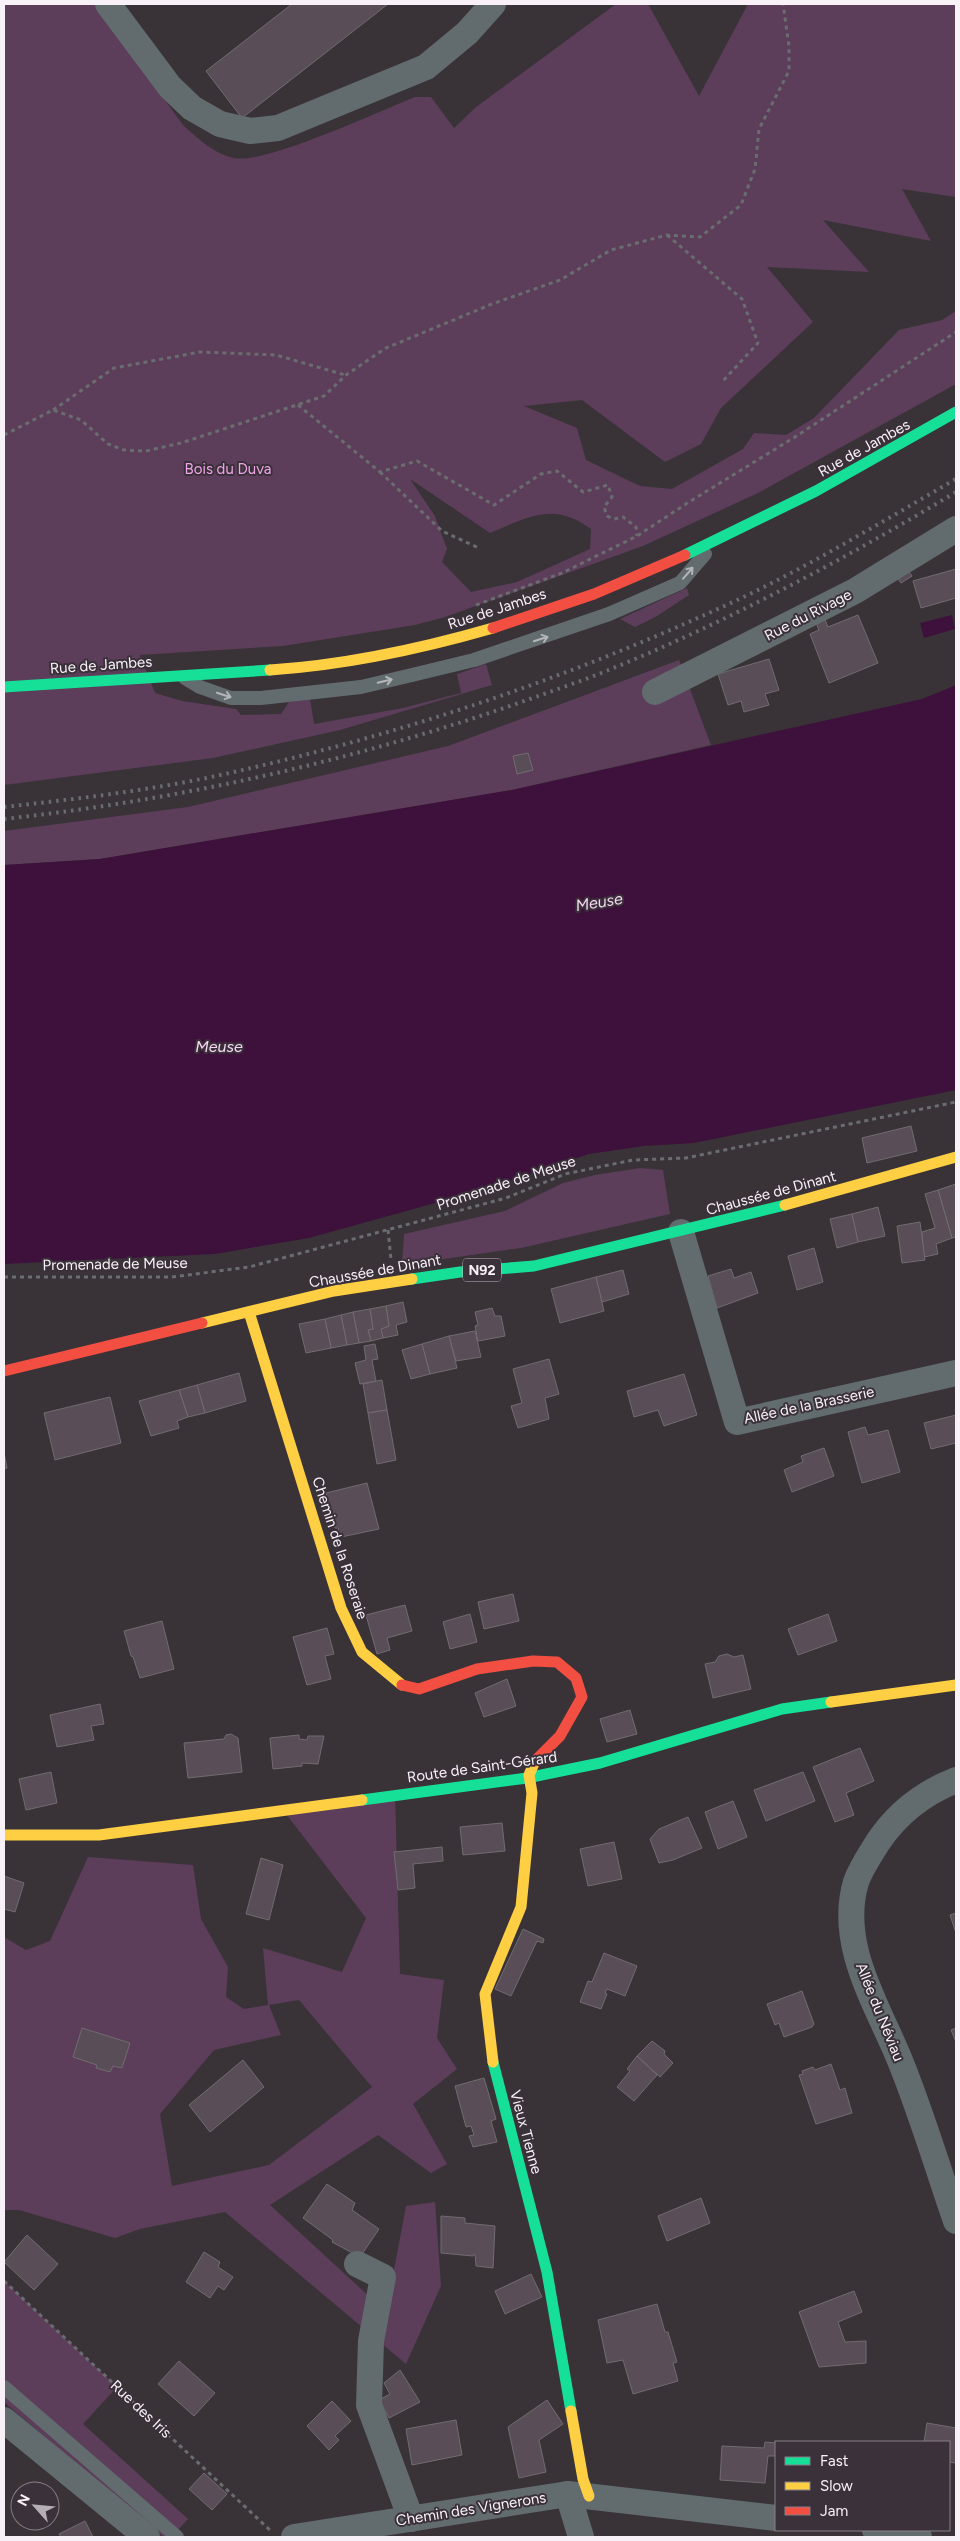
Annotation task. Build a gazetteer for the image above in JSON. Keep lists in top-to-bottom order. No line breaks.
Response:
{"streets":{"main road":["Rue de Jambes","Chaussée de Dinant","N92","Chemin de la Roseraie","Route de Saint-Gérard","Vieux Tienne"],"street":["Rue du Rivage","Allée de la Brasserie","Allée du Néviau","Chemin des Vignerons"],"path":["Promenade de Meuse","Rue des Iris"]},"crossings":[["Chaussée de Dinant","Allée de la Brasserie"],["Chaussée de Dinant","Chemin de la Roseraie"],["Chemin de la Roseraie","Route de Saint-Gérard"],["Chemin de la Roseraie","Vieux Tienne"],["Route de Saint-Gérard","Vieux Tienne"],["Vieux Tienne","Chemin des Vignerons"]],"water":["Meuse"],"parks":["Bois du Duva"],"legend":["Fast","Slow","Jam"],"north":"top left"}
